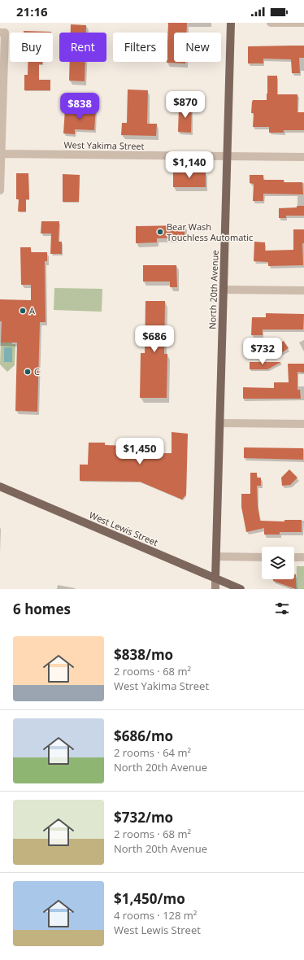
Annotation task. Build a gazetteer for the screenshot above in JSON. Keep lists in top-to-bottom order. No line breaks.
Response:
{"streets":{"main road":["North 20th Avenue","West Lewis Street"],"street":["West Yakima Street"]},"crossings":[["West Yakima Street","North 20th Avenue"],["North 20th Avenue","West Lewis Street"]],"places":["Bear Wash Touchless Automatic","A","C"],"page":{"status":"21:16","chip":["Buy","Rent","Filters","New"],"price":["$870","$838","$1,140","$686","$732","$1,450"],"heading":"6 homes","list":[{"name":"$838/mo","note":"2 rooms · 68 m² · West Yakima Street"},{"name":"$686/mo","note":"2 rooms · 64 m² · North 20th Avenue"},{"name":"$732/mo","note":"2 rooms · 68 m² · North 20th Avenue"},{"name":"$1,450/mo","note":"4 rooms · 128 m² · West Lewis Street"}]}}
